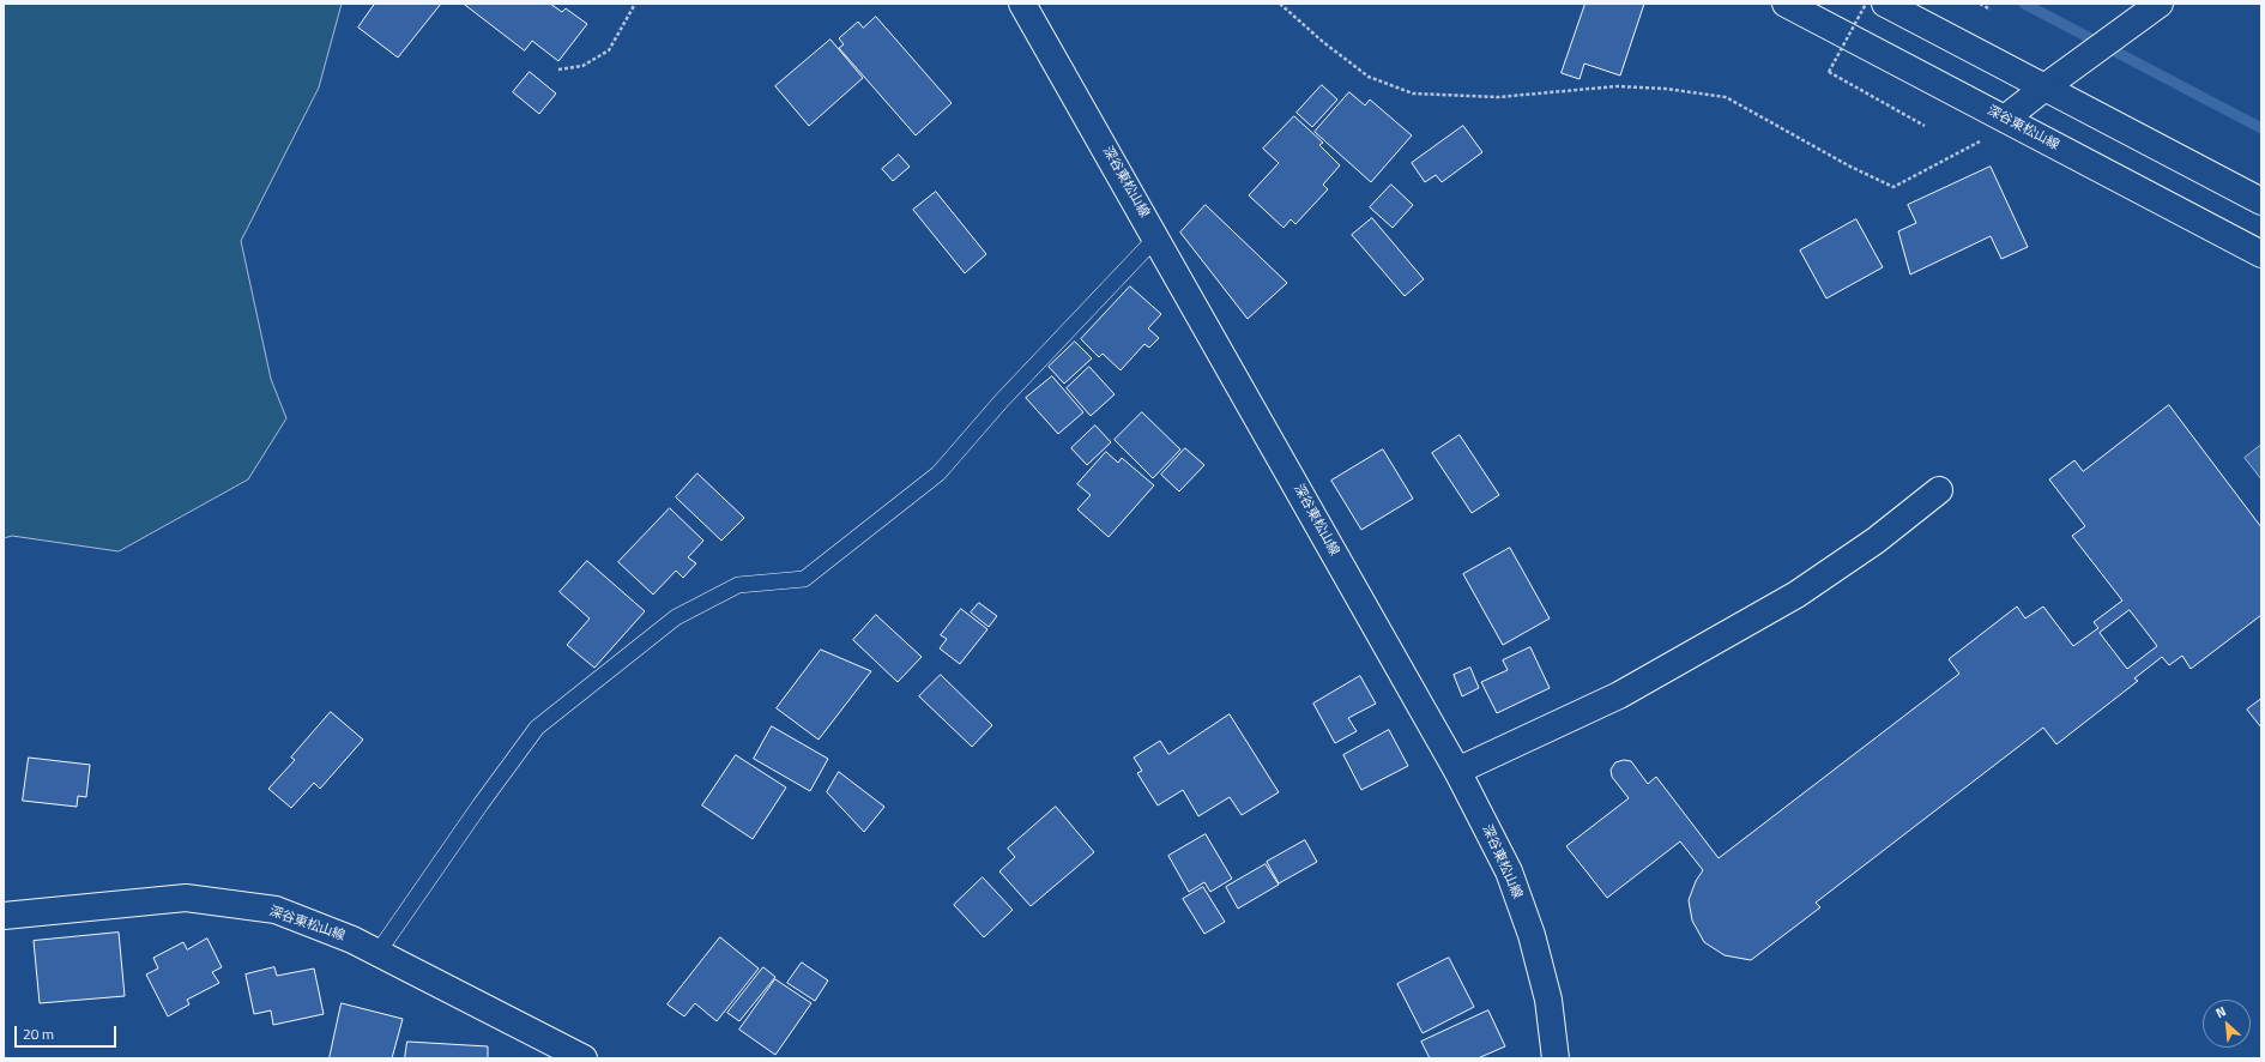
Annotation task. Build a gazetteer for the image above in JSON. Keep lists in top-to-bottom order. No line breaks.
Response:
{"streets":{"main road":["深谷東松山線"]},"scale_bar":"20 m","north":"top left"}
